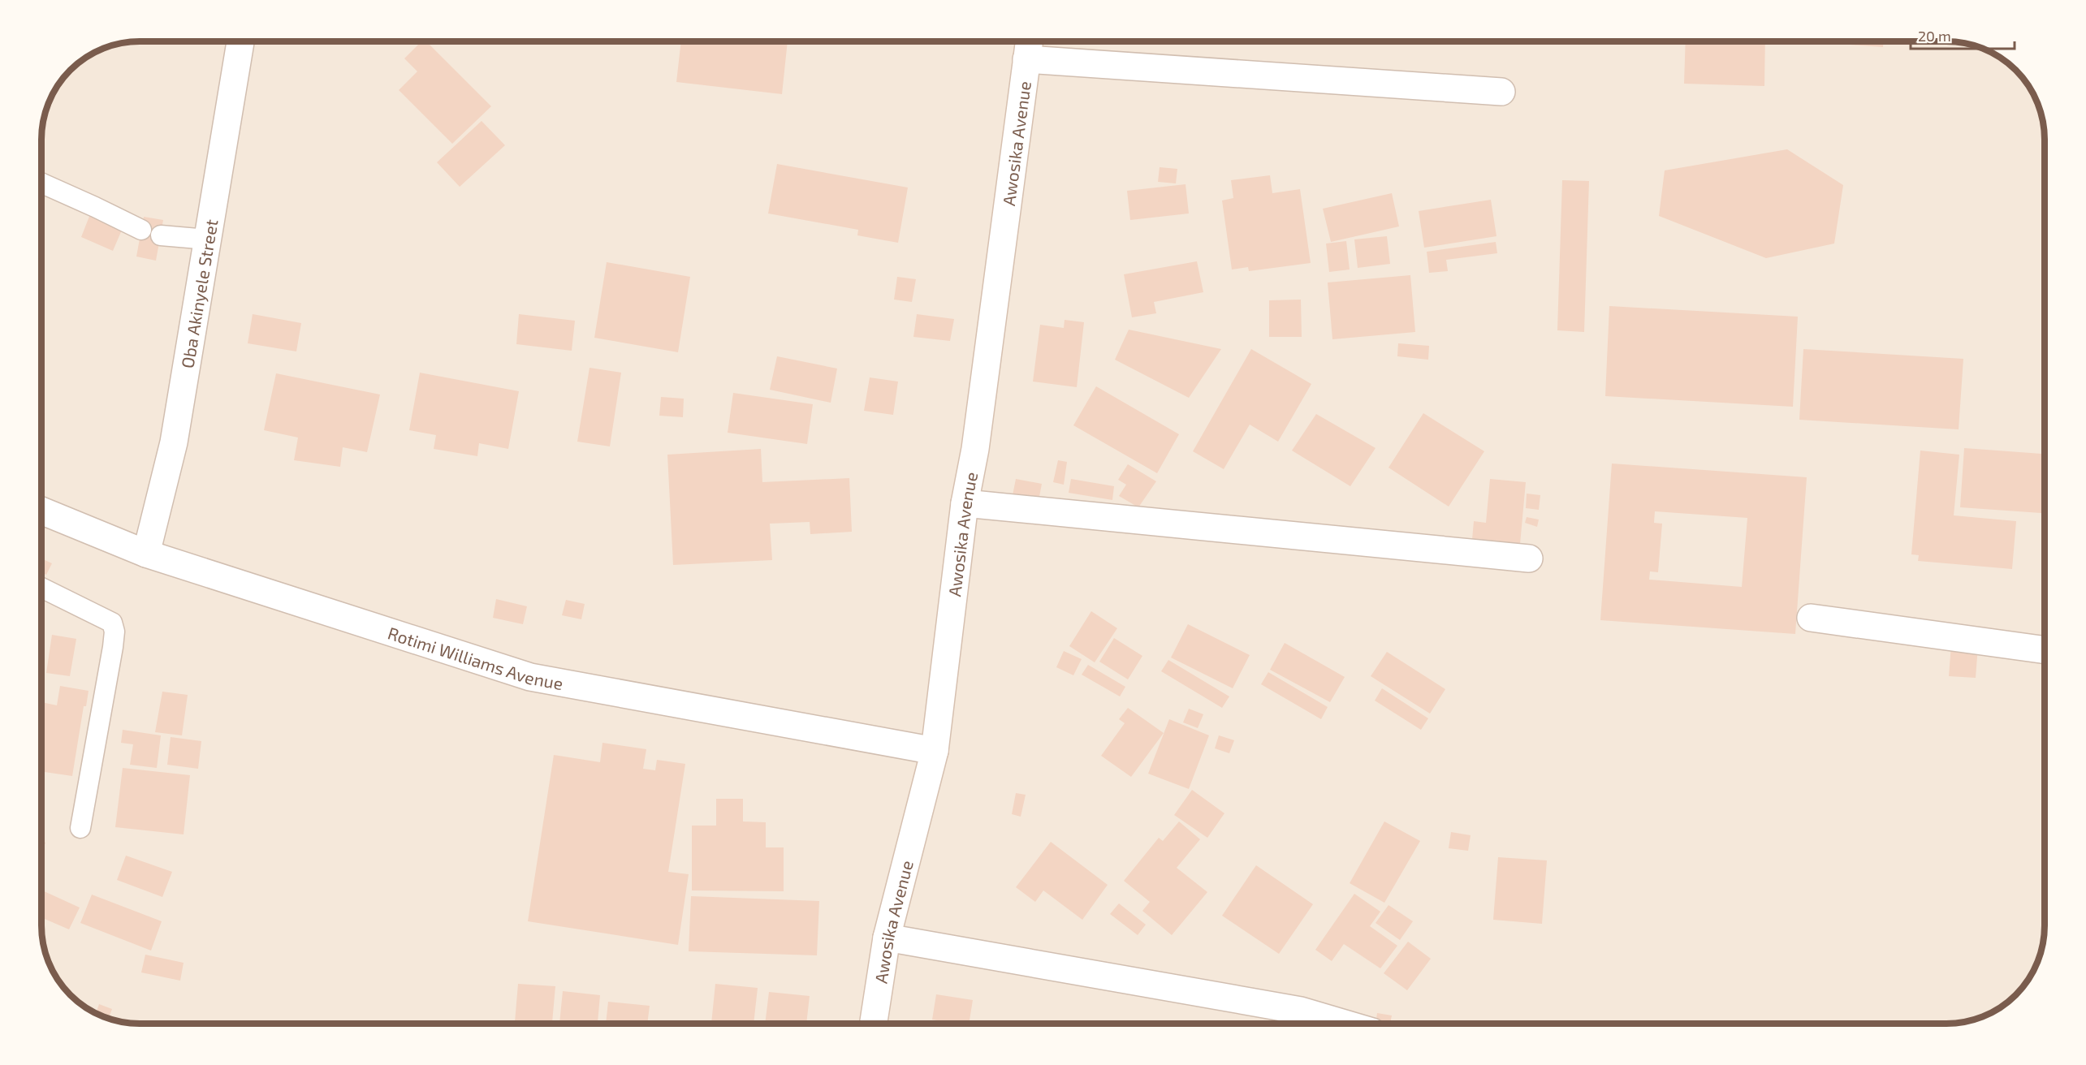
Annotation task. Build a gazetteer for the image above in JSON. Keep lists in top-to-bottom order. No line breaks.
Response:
{"streets":{"street":["Awosika Avenue","Oba Akinyele Street","Rotimi Williams Avenue"]},"crossings":[["Awosika Avenue","Rotimi Williams Avenue"],["Oba Akinyele Street","Rotimi Williams Avenue"]],"scale_bar":"20 m"}
